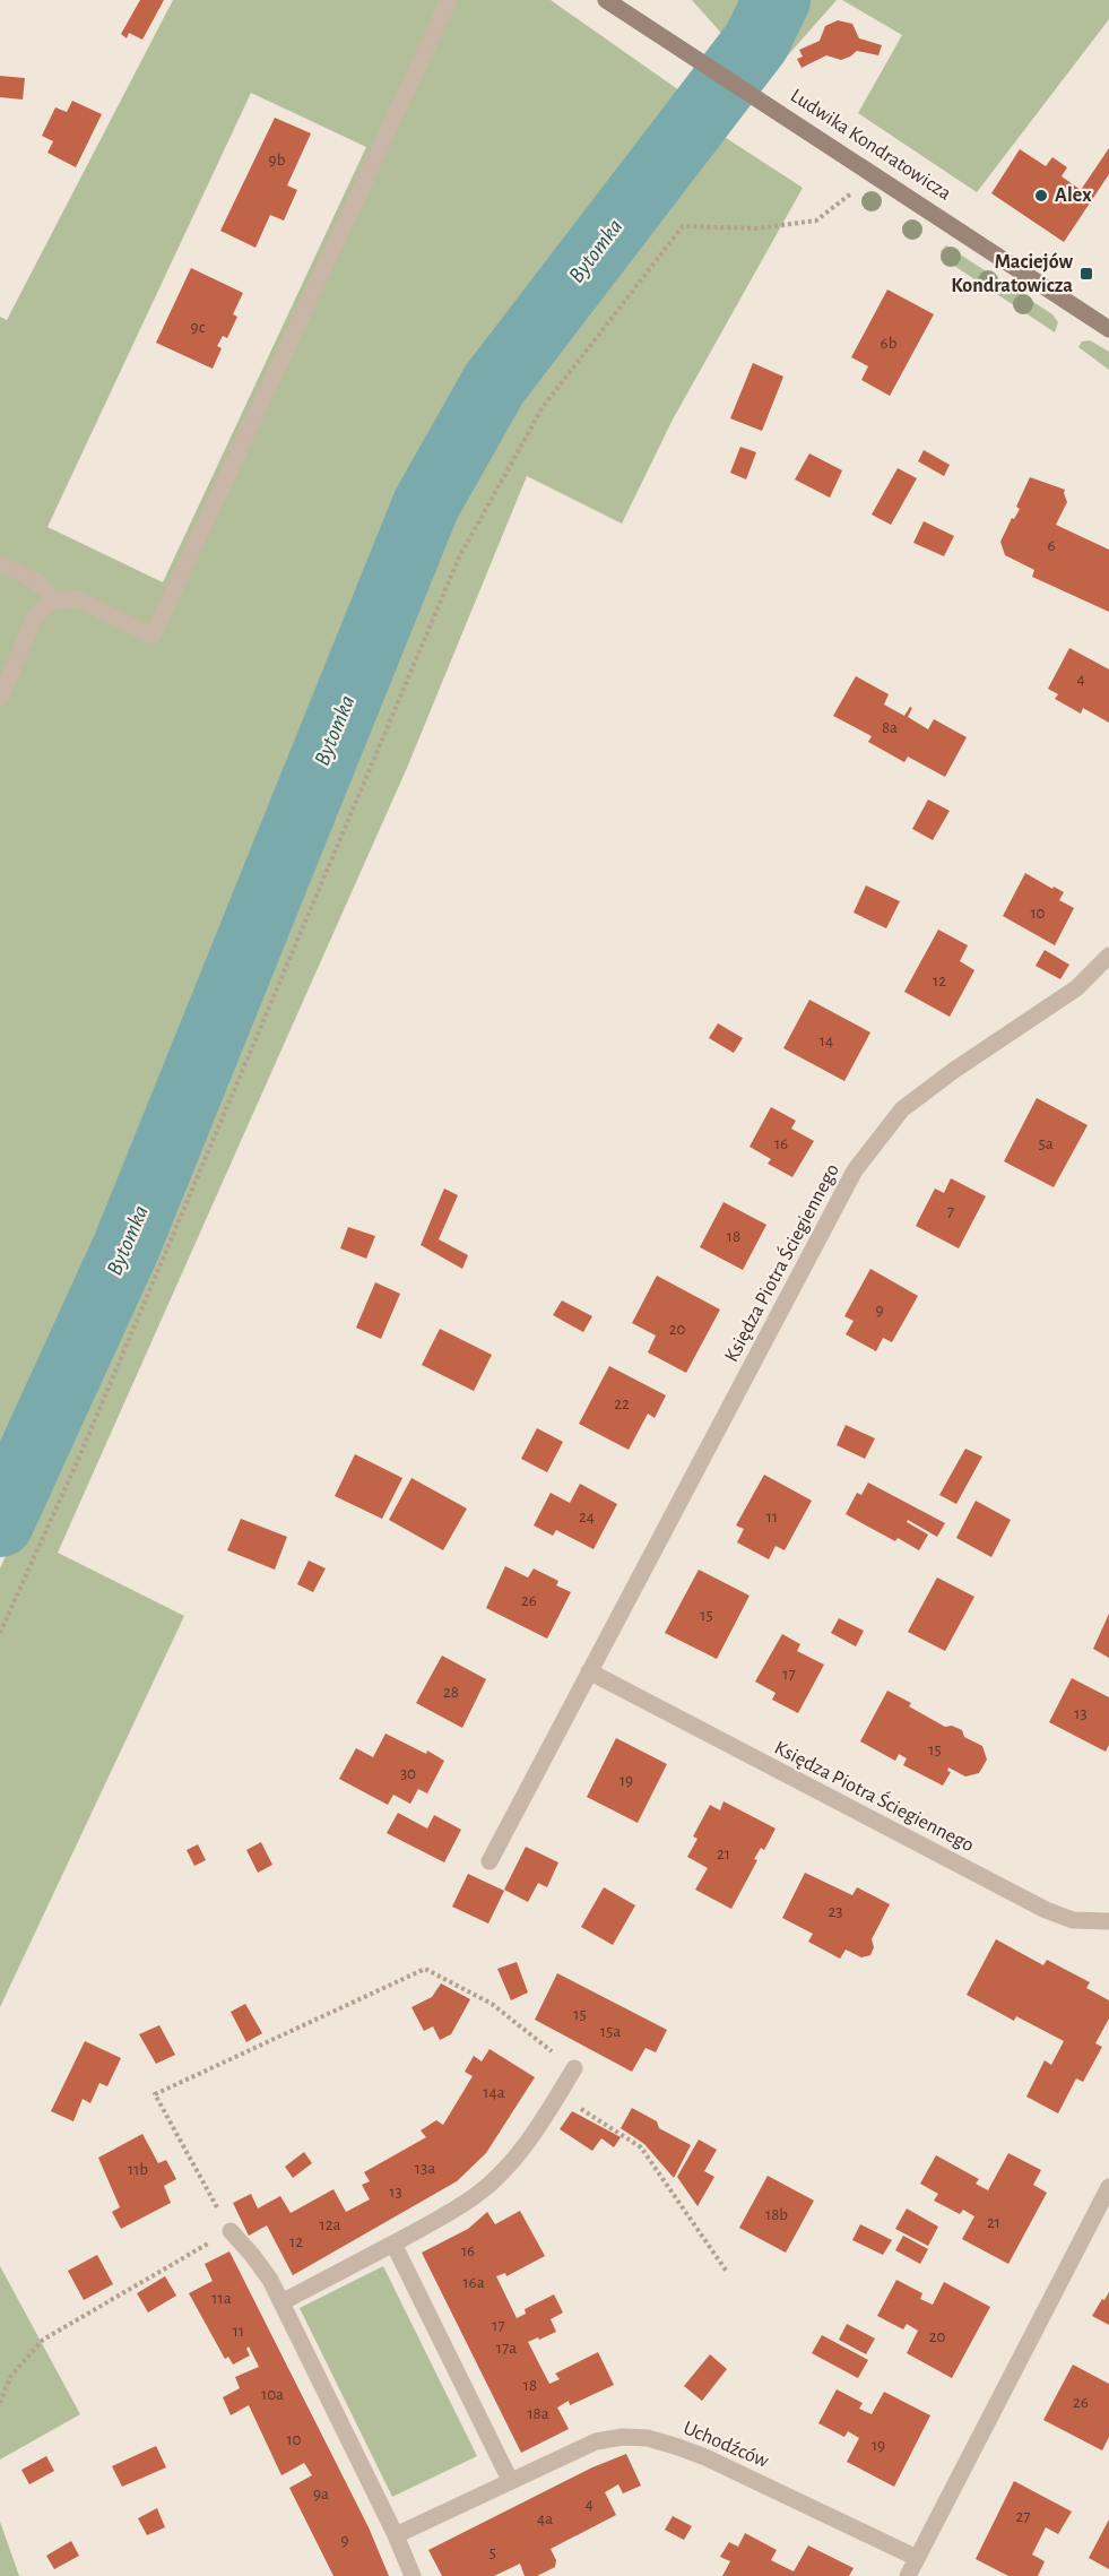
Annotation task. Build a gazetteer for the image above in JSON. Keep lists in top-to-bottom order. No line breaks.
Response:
{"streets":{"street":["Ludwika Kondratowicza","Księdza Piotra Ściegiennego","Uchodźców"]},"water":["Bytomka"],"places":{"other":["Alex"],"transit":["Maciejów Kondratowicza"]},"house_numbers":["9b","9c","6b","6","4","8a","10","12","14","16","5a","7","18","9","20","22","24","11","26","15","17","28","13","15","30","19","21","23","15","15a","14a","13a","11b","13","18b","21","12a","12","16","16a","11a","17","11","20","17a","18","10a","26","18a","10","19","9a","4","27","4a","9","5"]}
